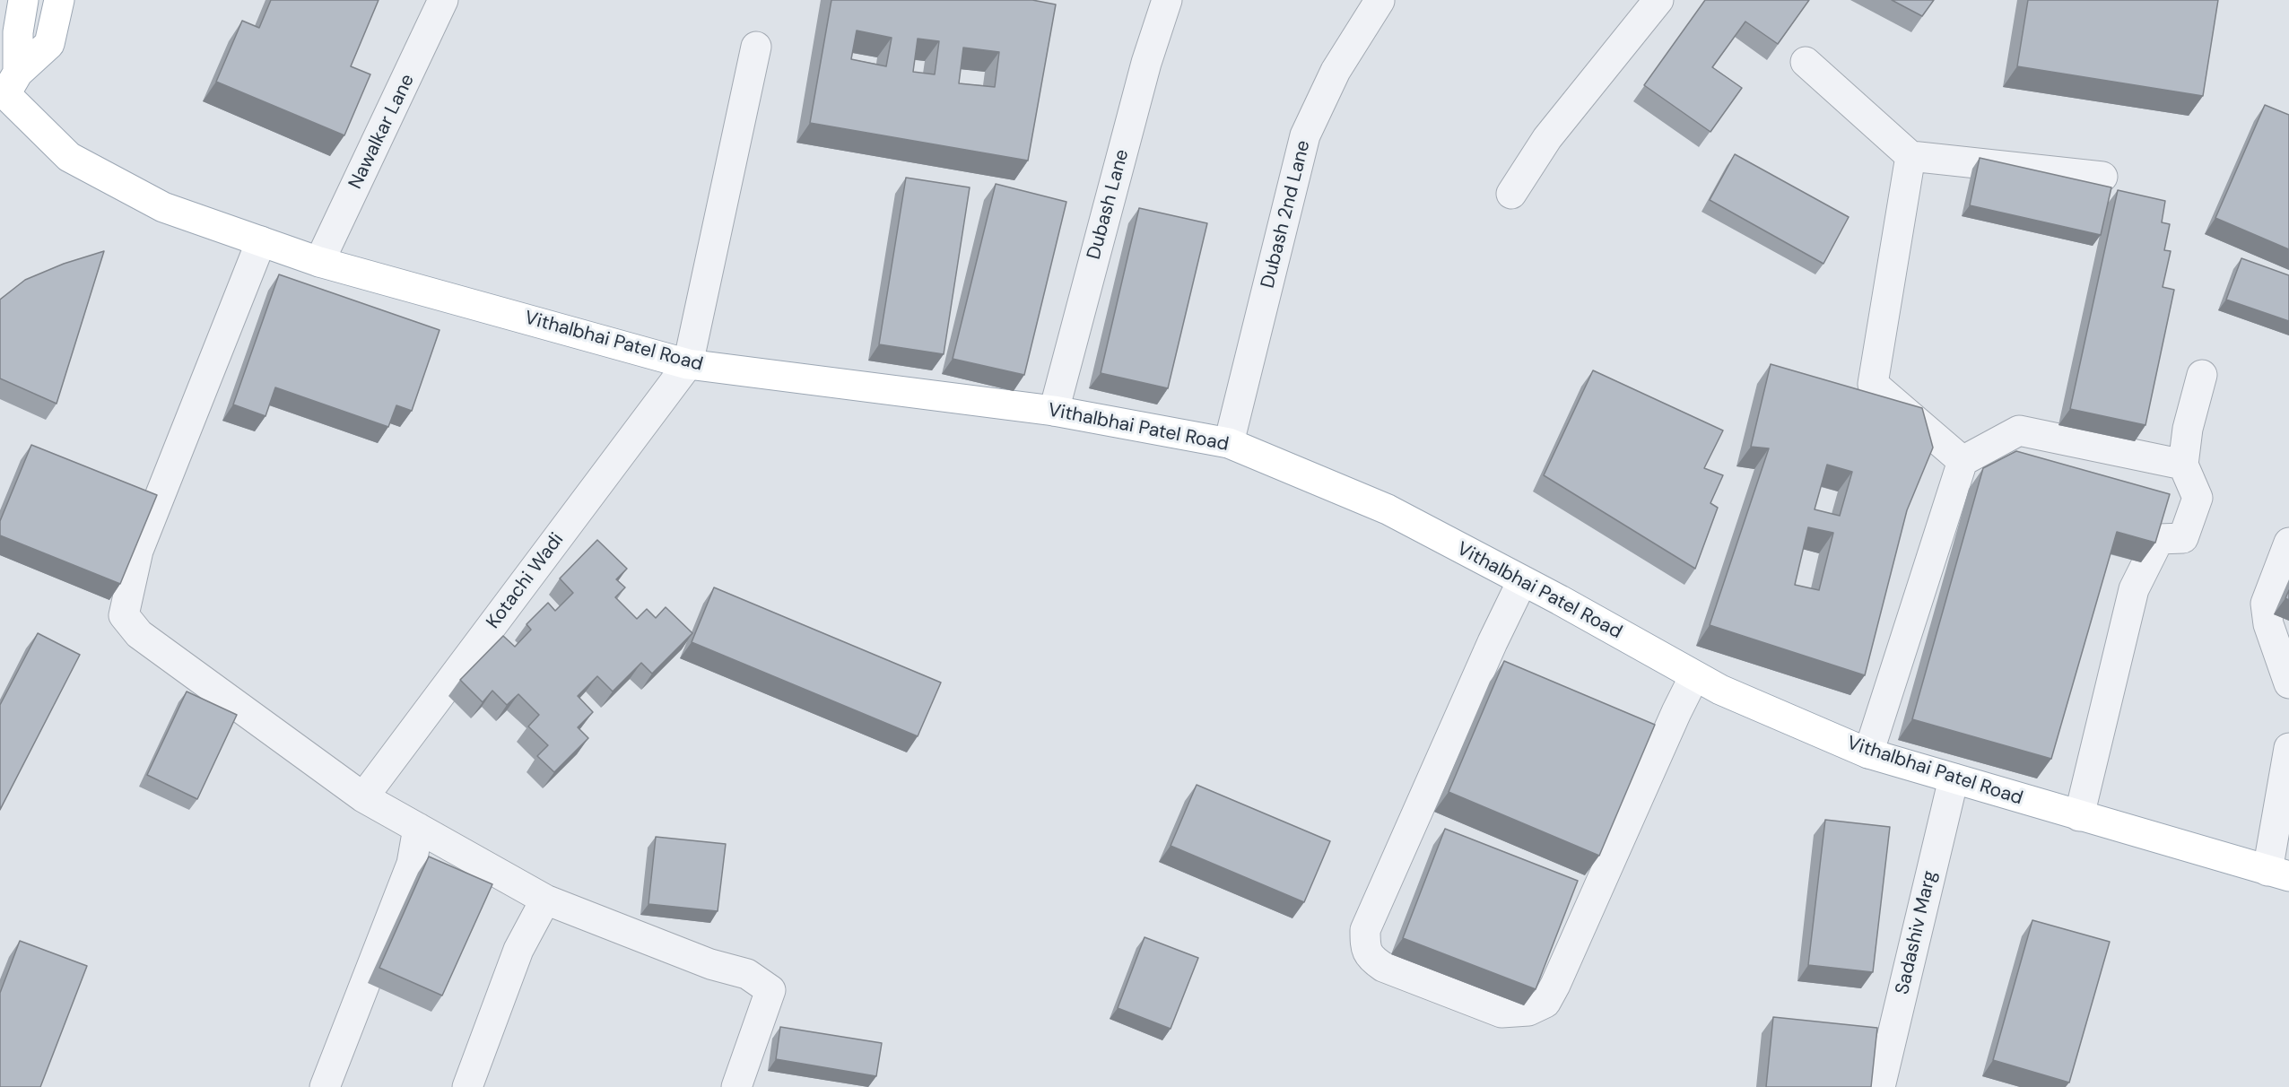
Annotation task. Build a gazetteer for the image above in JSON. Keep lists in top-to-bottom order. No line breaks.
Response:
{"streets":{"main road":["Vithalbhai Patel Road"],"street":["Nawalkar Lane","Dubash Lane","Dubash 2nd Lane","Kotachi Wadi","Sadashiv Marg"]},"crossings":[["Nawalkar Lane","Vithalbhai Patel Road"],["Dubash Lane","Vithalbhai Patel Road"],["Dubash 2nd Lane","Vithalbhai Patel Road"],["Vithalbhai Patel Road","Kotachi Wadi"],["Vithalbhai Patel Road","Sadashiv Marg"]]}
